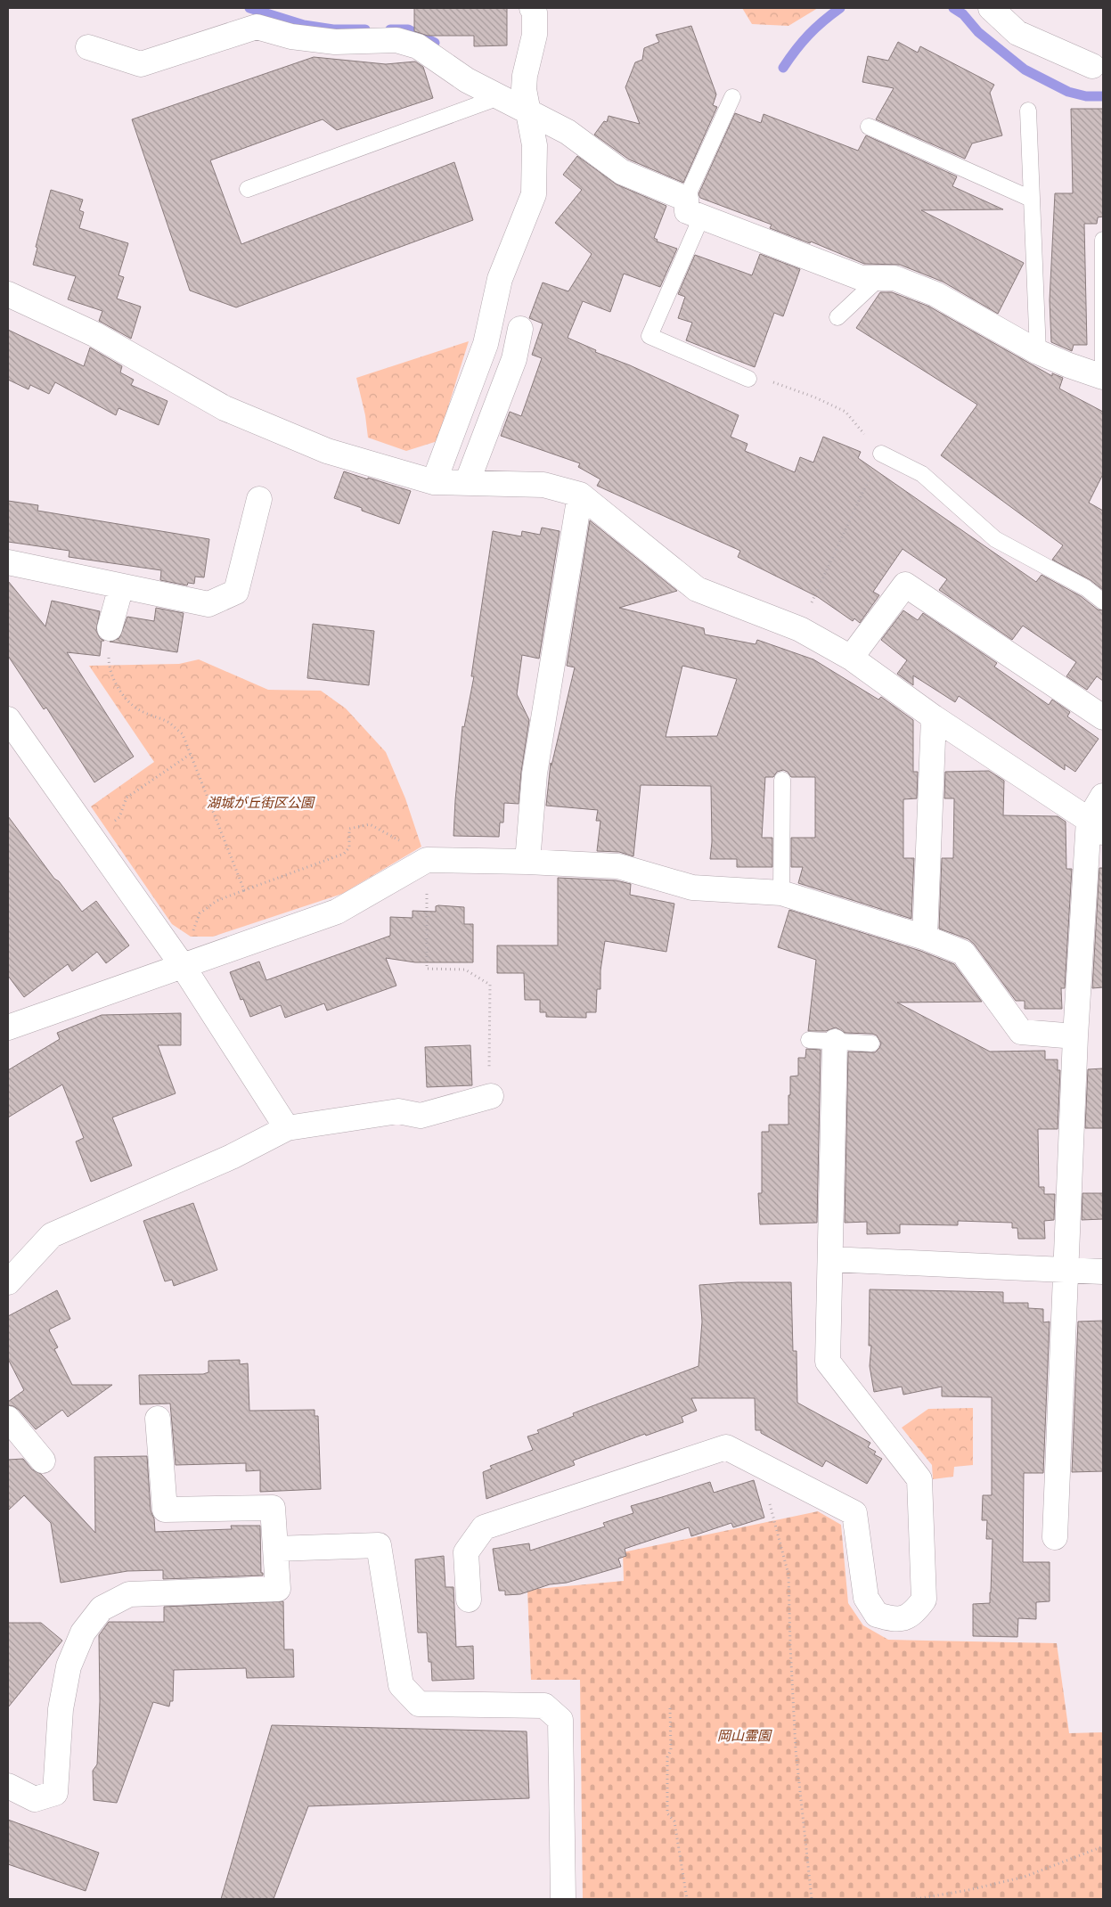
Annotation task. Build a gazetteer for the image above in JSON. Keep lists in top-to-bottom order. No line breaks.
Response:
{"parks":["湖城が丘街区公園","岡山霊園"]}
